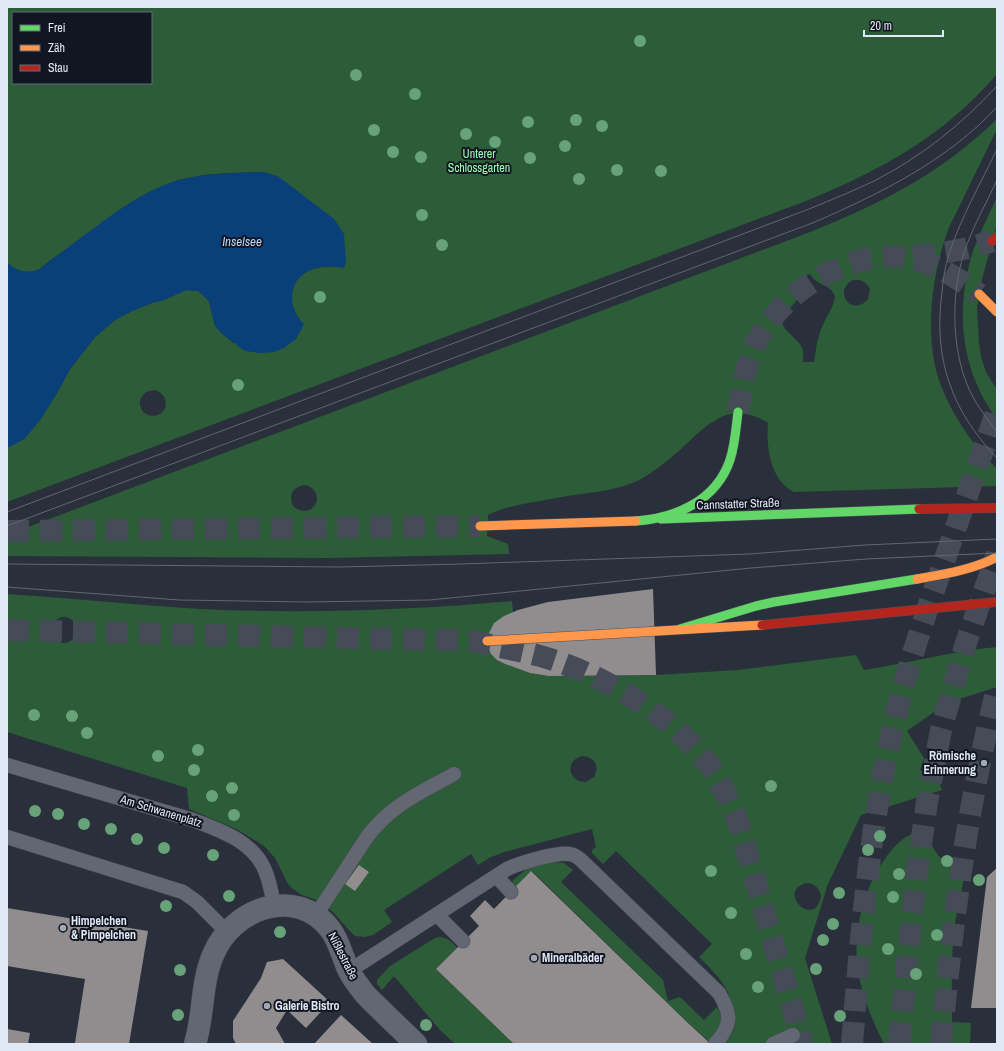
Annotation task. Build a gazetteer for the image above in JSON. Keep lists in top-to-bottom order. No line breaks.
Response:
{"streets":{"main road":["Cannstatter Straße"],"street":["Nißlestraße"],"lane":["Am Schwanenplatz"]},"crossings":[["Am Schwanenplatz","Nißlestraße"]],"water":["Inselsee"],"parks":["Unterer Schlossgarten"],"places":["Römische Erinnerung","Himpelchen & Pimpelchen","Mineralbäder","Galerie Bistro"],"legend":["Frei","Zäh","Stau"],"scale_bar":"20 m"}
